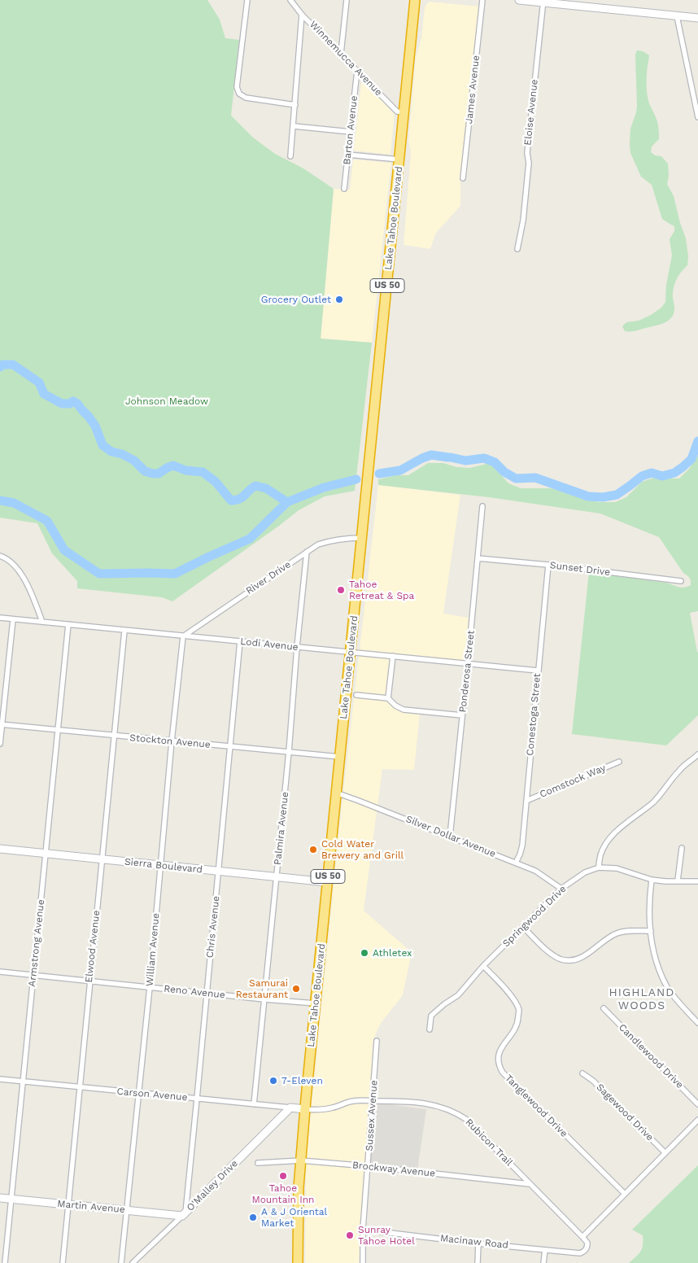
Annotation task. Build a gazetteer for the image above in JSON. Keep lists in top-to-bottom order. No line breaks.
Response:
{"streets":{"highway":["Lake Tahoe Boulevard","US 50"],"street":["Winnemucca Avenue","James Avenue","Eloise Avenue","Barton Avenue","Sunset Drive","River Drive","Lodi Avenue","Ponderosa Street","Conestoga Street","Stockton Avenue","Comstock Way","Palmira Avenue","Silver Dollar Avenue","Sierra Boulevard","Springwood Drive","Chris Avenue","Armstrong Avenue","Elwood Avenue","William Avenue","Reno Avenue","Candlewood Drive","Carson Avenue","Tanglewood Drive","Sagewood Drive","Sussex Avenue","Rubicon Trail","Brockway Avenue","O'Malley Drive","Martin Avenue","Macinaw Road"]},"crossings":[["Winnemucca Avenue","Barton Avenue"],["Winnemucca Avenue","Lake Tahoe Boulevard"],["Lake Tahoe Boulevard","River Drive"],["Lake Tahoe Boulevard","Lodi Avenue"],["Lake Tahoe Boulevard","Stockton Avenue"],["Lake Tahoe Boulevard","Silver Dollar Avenue"],["Lake Tahoe Boulevard","Sierra Boulevard"],["Lake Tahoe Boulevard","Reno Avenue"],["Lake Tahoe Boulevard","Carson Avenue"],["Lake Tahoe Boulevard","Rubicon Trail"],["Lake Tahoe Boulevard","Brockway Avenue"],["Sunset Drive","Ponderosa Street"],["Sunset Drive","Conestoga Street"],["River Drive","Lodi Avenue"],["River Drive","Palmira Avenue"],["River Drive","William Avenue"],["Lodi Avenue","Ponderosa Street"],["Lodi Avenue","Conestoga Street"],["Lodi Avenue","Palmira Avenue"],["Lodi Avenue","Chris Avenue"],["Lodi Avenue","Armstrong Avenue"],["Lodi Avenue","Elwood Avenue"],["Lodi Avenue","William Avenue"],["Ponderosa Street","Silver Dollar Avenue"],["Conestoga Street","Comstock Way"],["Conestoga Street","Silver Dollar Avenue"],["Stockton Avenue","Palmira Avenue"],["Stockton Avenue","Chris Avenue"],["Stockton Avenue","Armstrong Avenue"],["Stockton Avenue","Elwood Avenue"],["Stockton Avenue","William Avenue"],["Palmira Avenue","Sierra Boulevard"],["Palmira Avenue","Reno Avenue"],["Palmira Avenue","Carson Avenue"],["Silver Dollar Avenue","Springwood Drive"],["Sierra Boulevard","Chris Avenue"],["Sierra Boulevard","Armstrong Avenue"],["Sierra Boulevard","Elwood Avenue"],["Sierra Boulevard","William Avenue"],["Springwood Drive","Tanglewood Drive"],["Chris Avenue","Reno Avenue"],["Chris Avenue","Carson Avenue"],["Chris Avenue","O'Malley Drive"],["Chris Avenue","Martin Avenue"],["Armstrong Avenue","Reno Avenue"],["Armstrong Avenue","Carson Avenue"],["Armstrong Avenue","Martin Avenue"],["Elwood Avenue","Reno Avenue"],["Elwood Avenue","Carson Avenue"],["Elwood Avenue","Martin Avenue"],["William Avenue","Reno Avenue"],["William Avenue","Carson Avenue"],["William Avenue","Martin Avenue"],["Carson Avenue","Rubicon Trail"],["Carson Avenue","O'Malley Drive"],["Sussex Avenue","Rubicon Trail"],["Sussex Avenue","Brockway Avenue"],["Sussex Avenue","Macinaw Road"],["Rubicon Trail","Brockway Avenue"],["Rubicon Trail","Macinaw Road"],["O'Malley Drive","Martin Avenue"]],"districts":["HIGHLAND WOODS"],"parks":["Johnson Meadow"],"places":["Grocery Outlet","Tahoe Retreat & Spa","Cold Water Brewery and Grill","Athletex","Samurai Restaurant","7-Eleven","Tahoe Mountain Inn","A & J Oriental Market","Sunray Tahoe Hotel"]}
